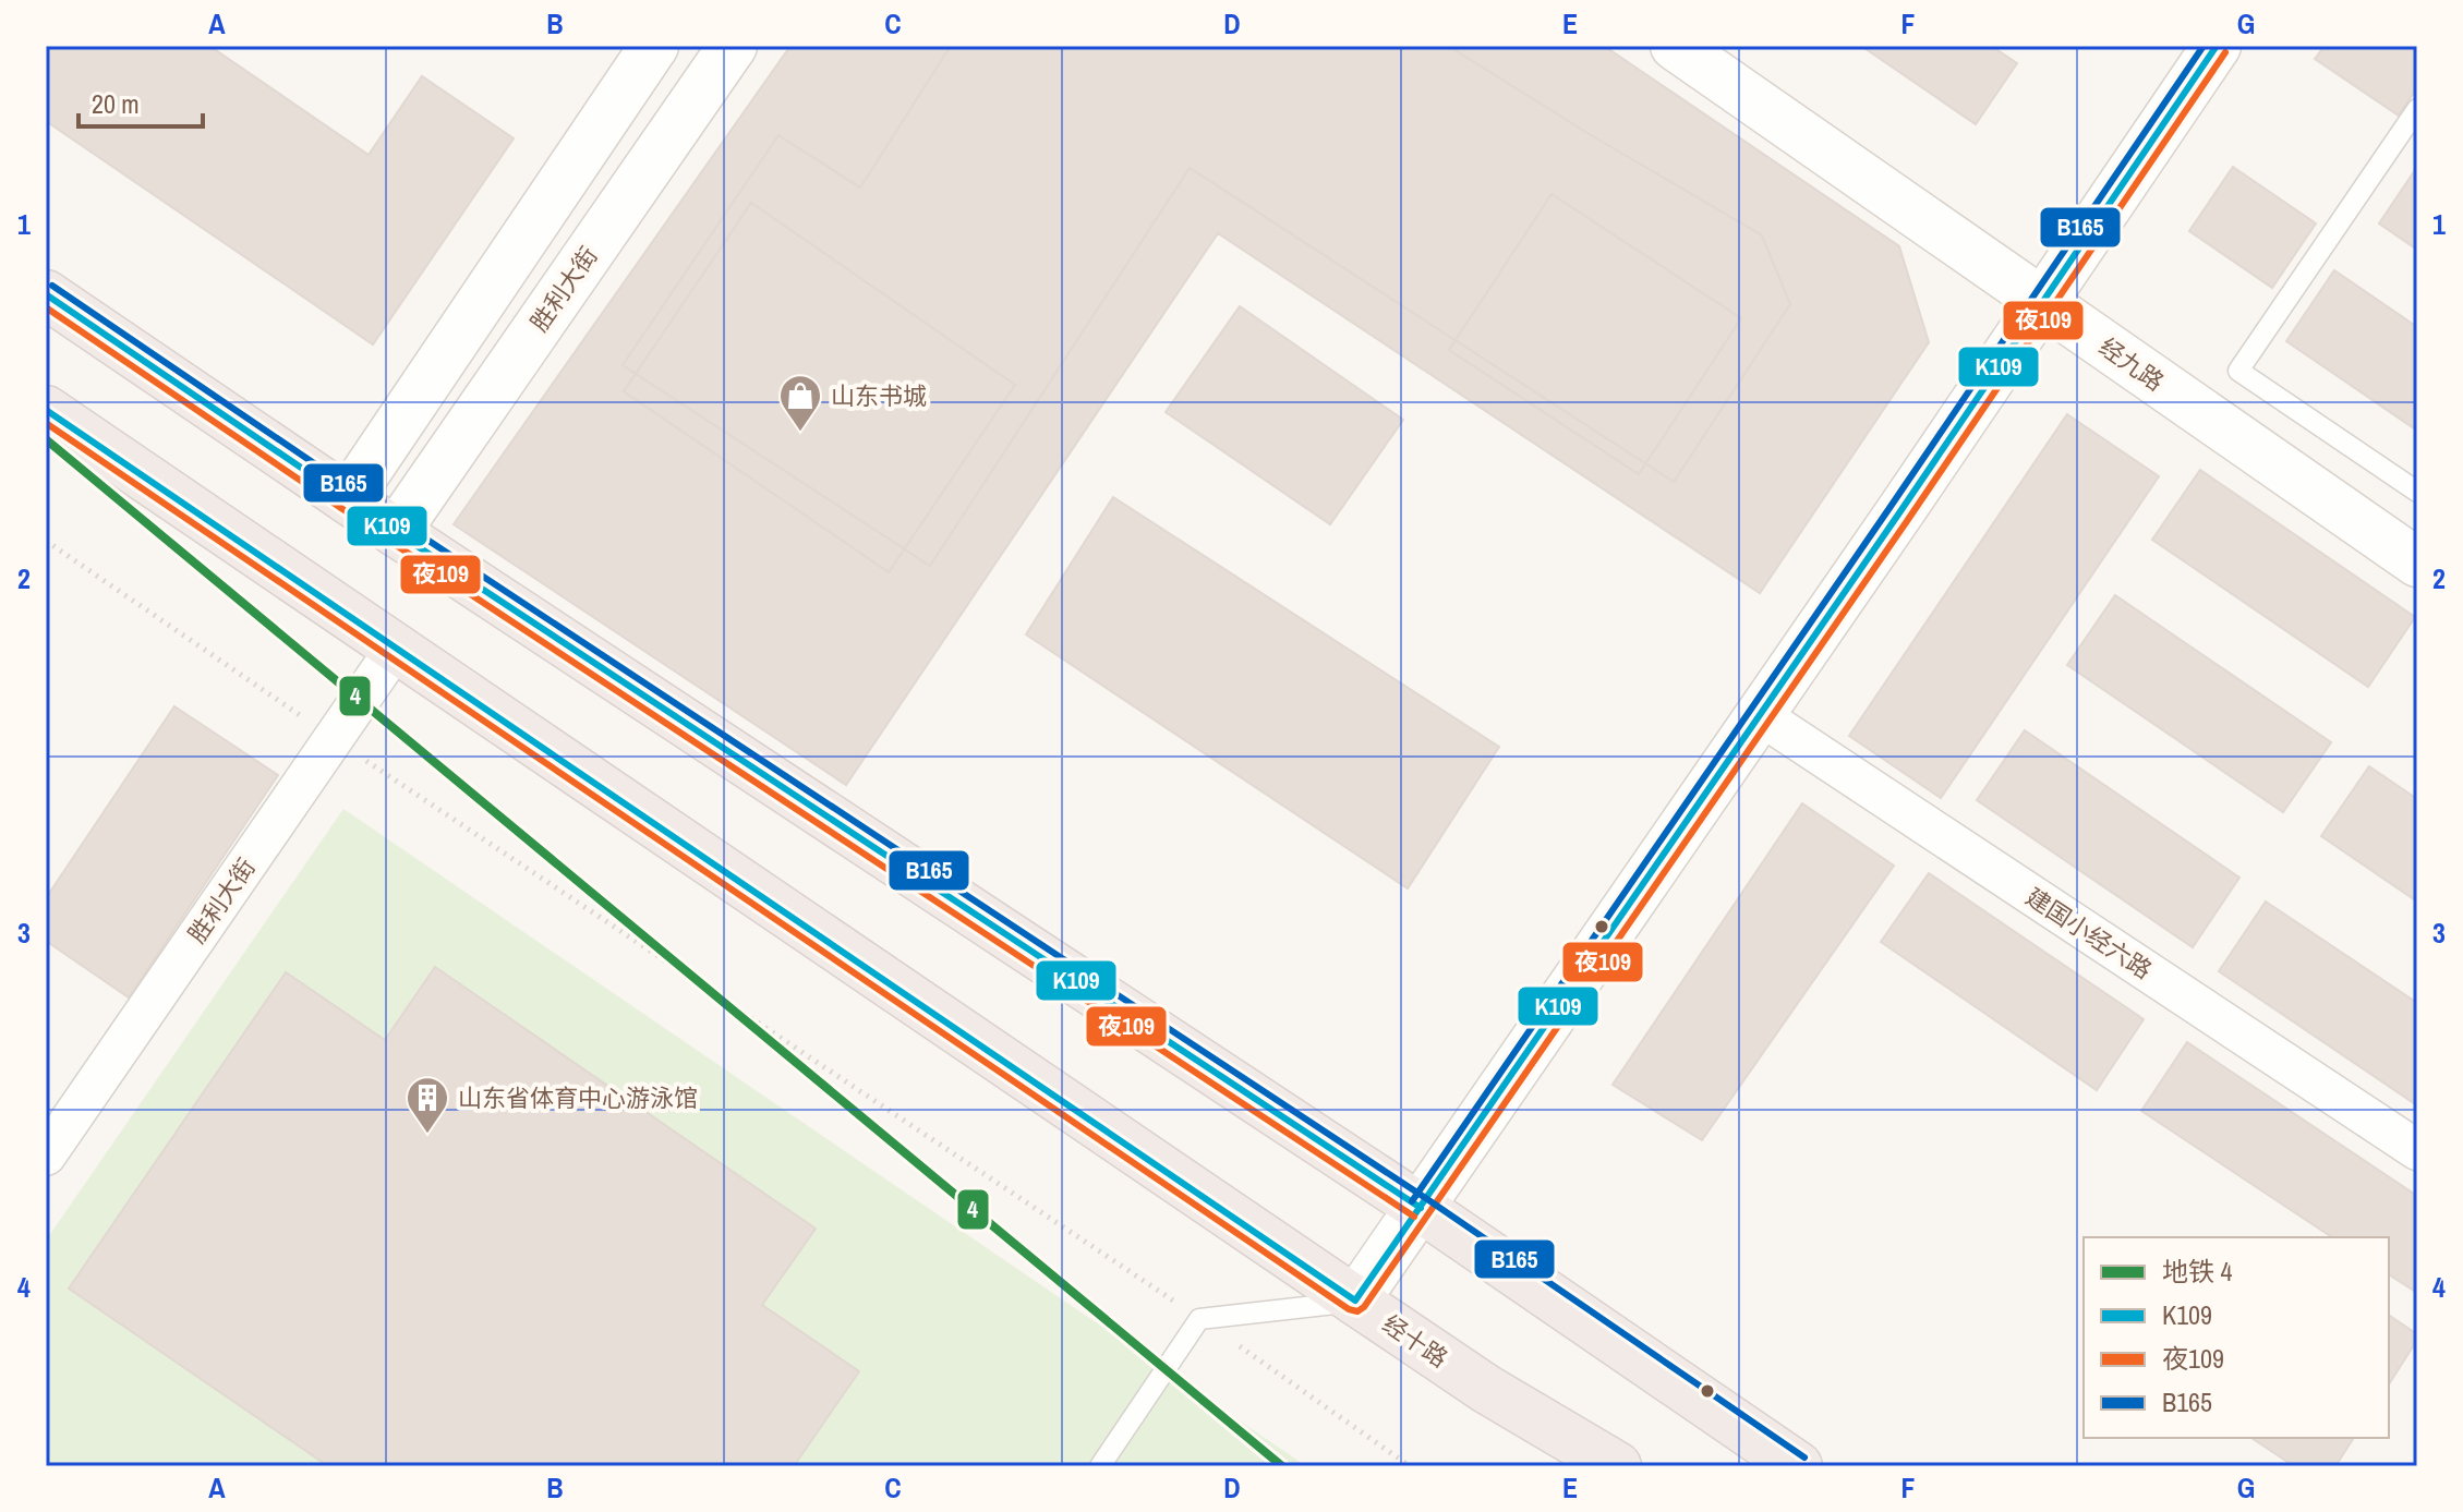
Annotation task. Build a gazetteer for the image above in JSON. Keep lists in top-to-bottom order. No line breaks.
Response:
{"streets":{"highway":["经十路"],"street":["胜利大街","经九路","建国小经六路"]},"crossings":[["胜利大街","经十路"]],"places":{"shop":["山东书城"],"building":["山东省体育中心游泳馆"]},"lines":["transit line K109","transit line B165","transit line 夜109","metro line 4"],"legend":["地铁 4","K109","夜109","B165"],"scale_bar":"20 m","grid":{"columns":["A","B","C","D","E","F","G"],"rows":["1","2","3","4"]}}
